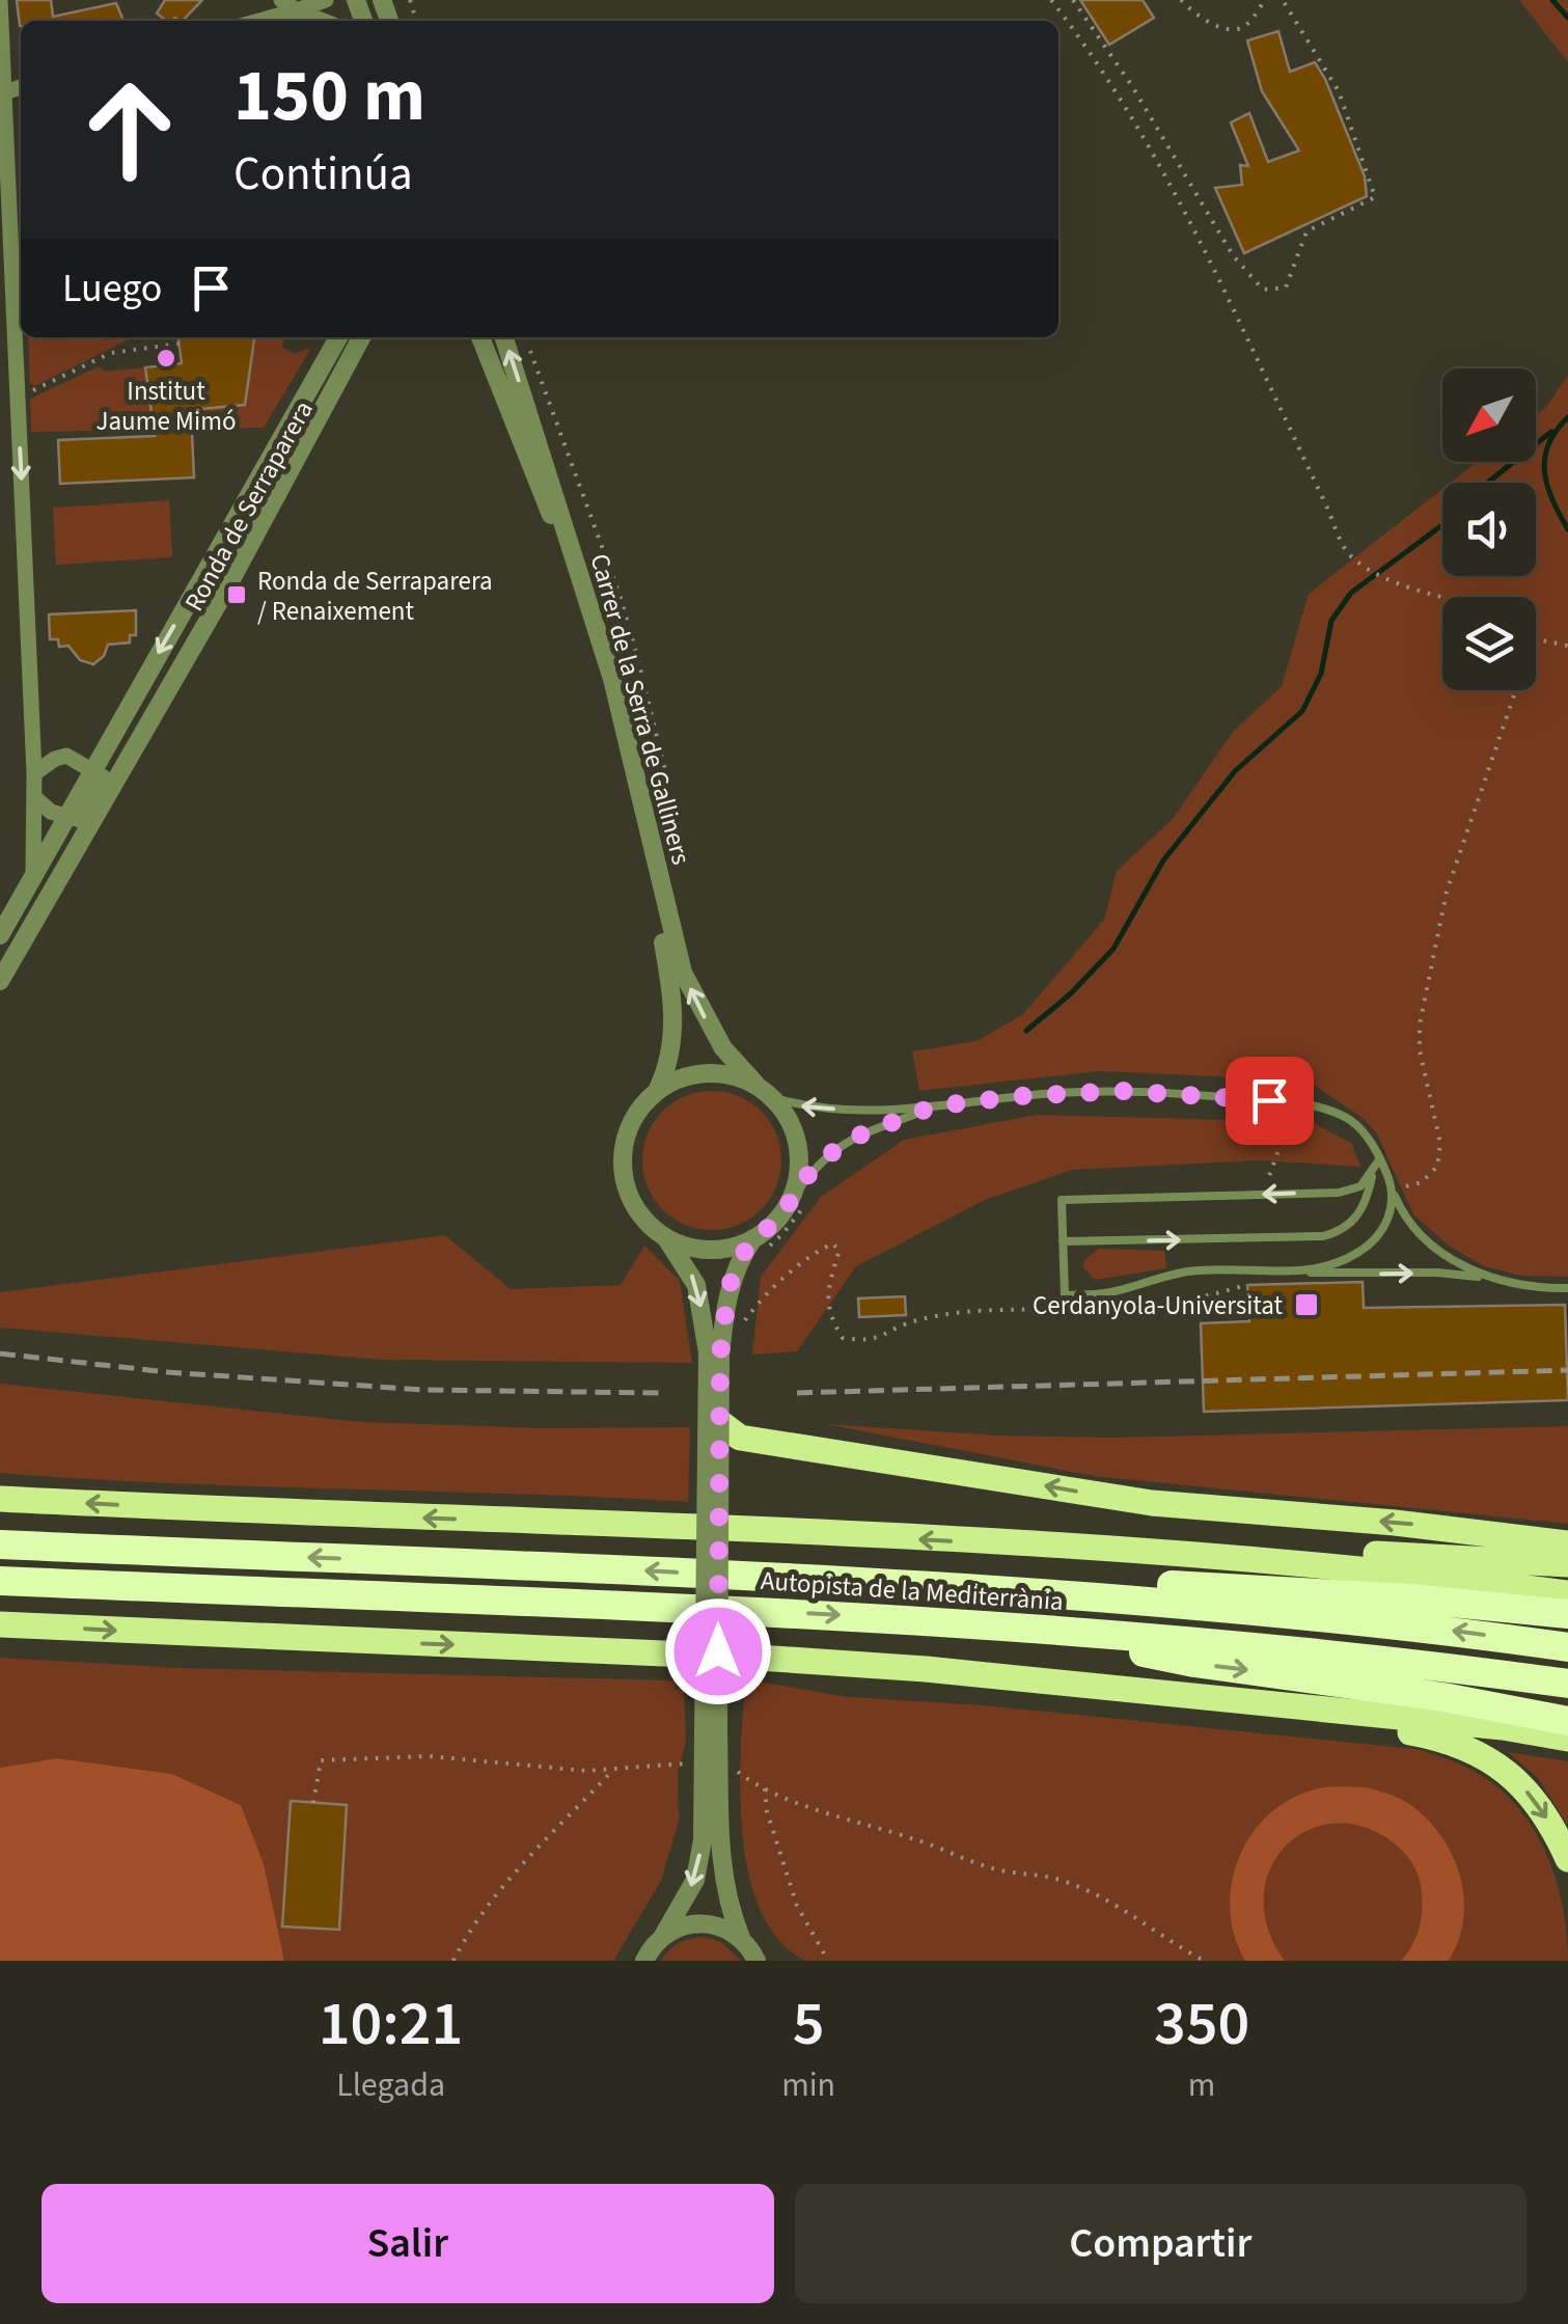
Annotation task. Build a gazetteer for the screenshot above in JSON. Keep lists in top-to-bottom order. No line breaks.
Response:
{"streets":{"highway":["Autopista de la Mediterrània"],"street":["Ronda de Serraparera","Carrer de la Serra de Galliners"]},"places":{"other":["Institut Jaume Mimó"],"transit":["Ronda de Serraparera / Renaixement","Cerdanyola-Universitat"]},"north":"bottom left","page":{"turn":["150 m","Continúa"],"then":"Luego","eta":["10:21","Llegada","5","min","350","m"],"buttons":["Salir","Compartir"]}}
